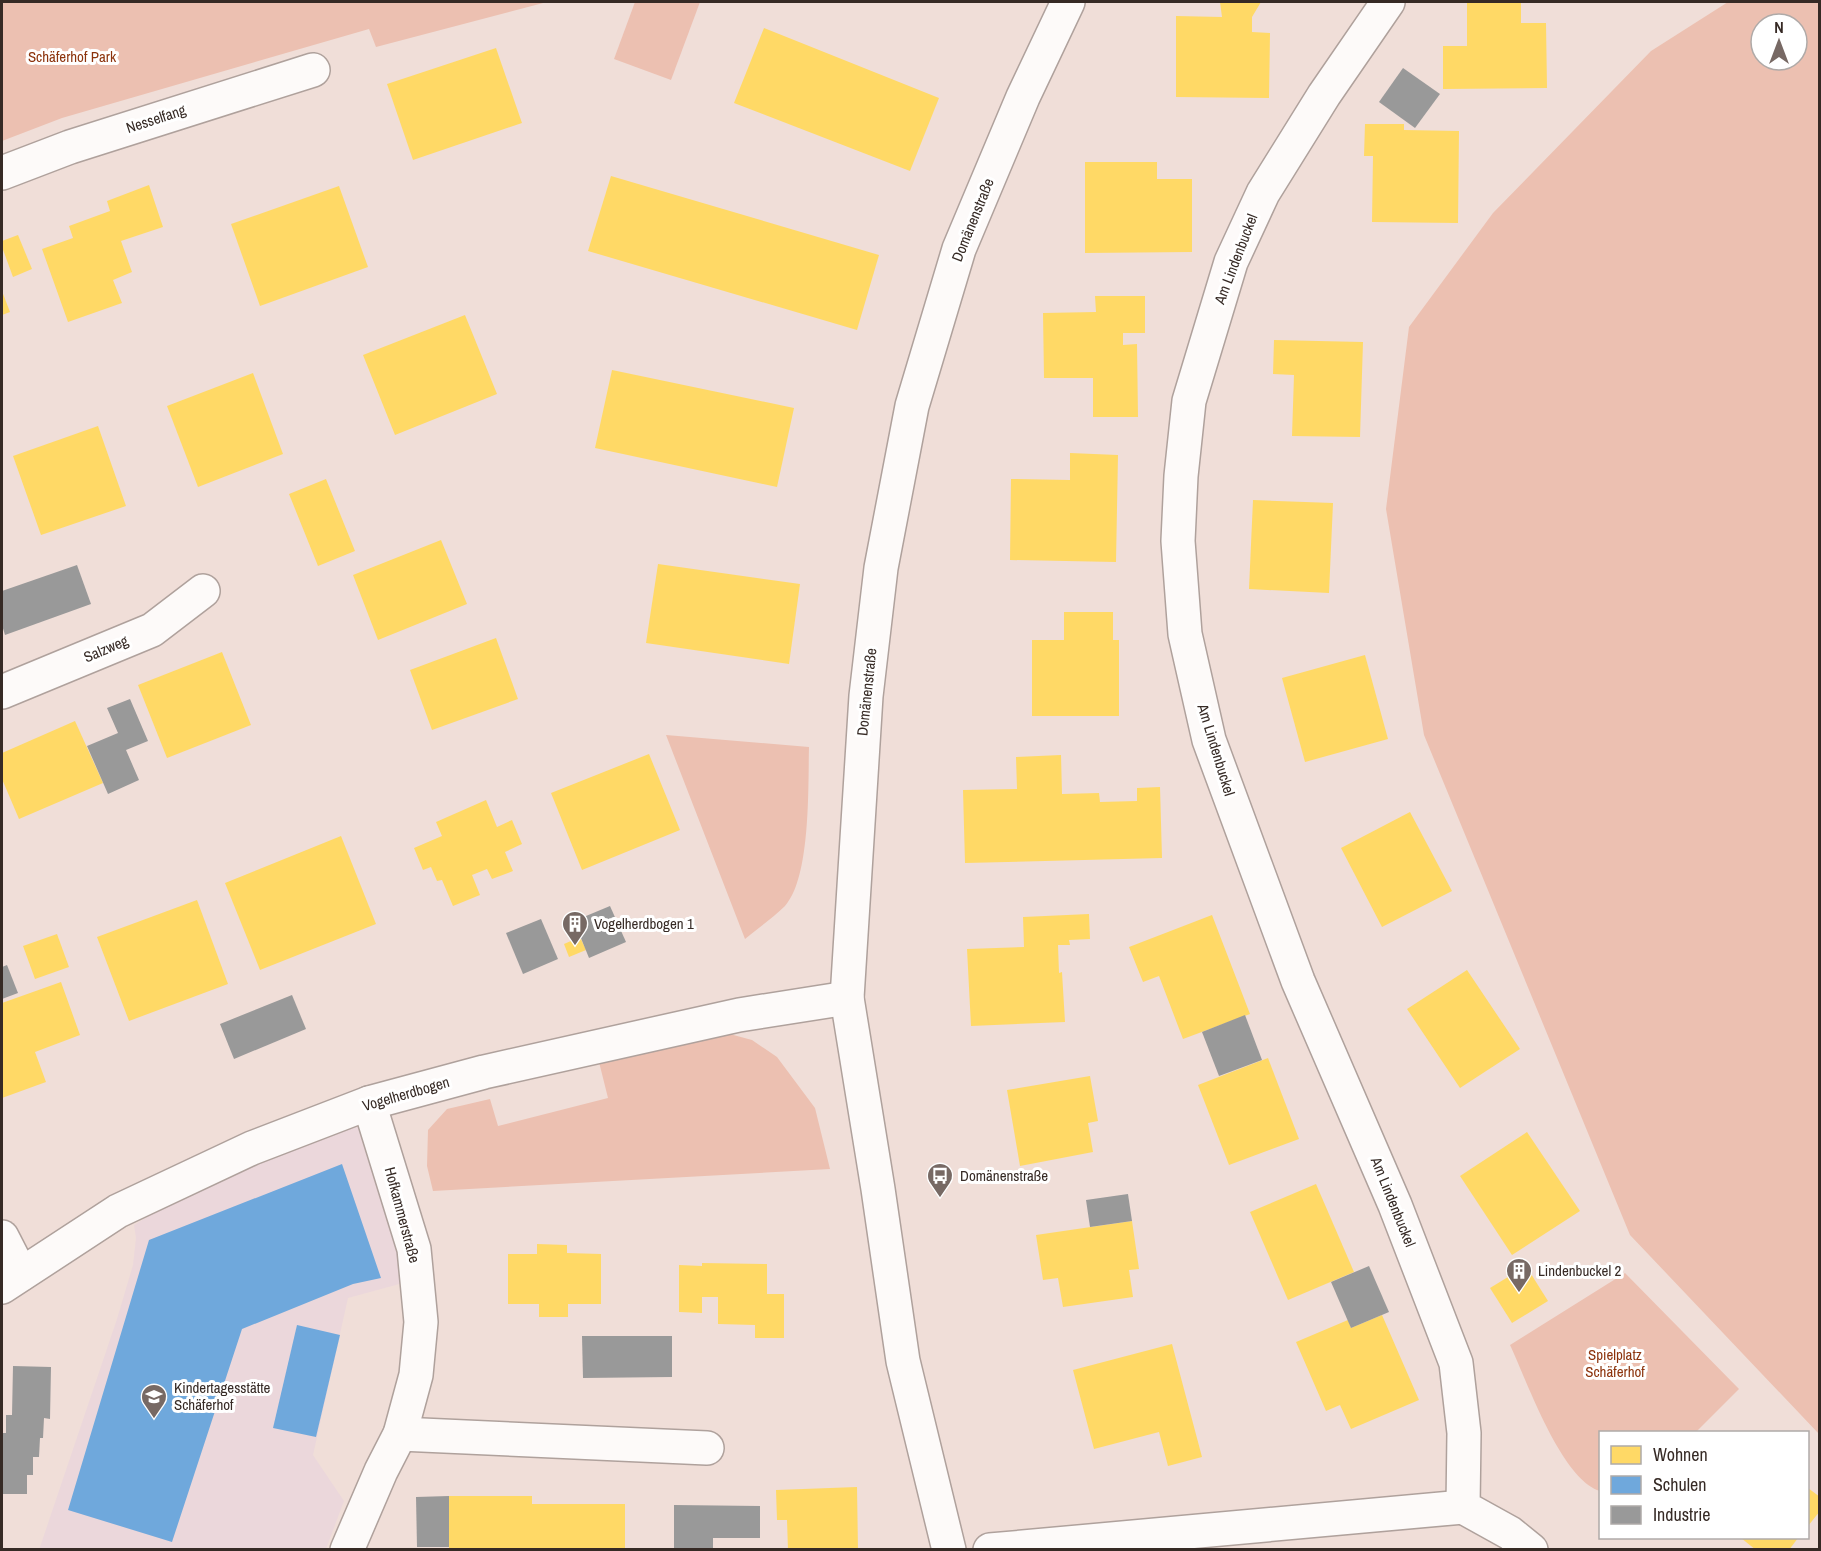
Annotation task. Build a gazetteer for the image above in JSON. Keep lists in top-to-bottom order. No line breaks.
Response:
{"streets":{"street":["Nesselfang","Domänenstraße","Am Lindenbuckel","Salzweg","Vogelherdbogen","Hofkammerstraße"]},"crossings":[["Domänenstraße","Vogelherdbogen"],["Vogelherdbogen","Hofkammerstraße"]],"parks":["Schäferhof Park","Spielplatz Schäferhof"],"places":{"building":["Vogelherdbogen 1","Lindenbuckel 2"],"bus stop":["Domänenstraße"],"school or university":["Kindertagesstätte Schäferhof"]},"legend":["Wohnen","Schulen","Industrie"],"north":"top"}
